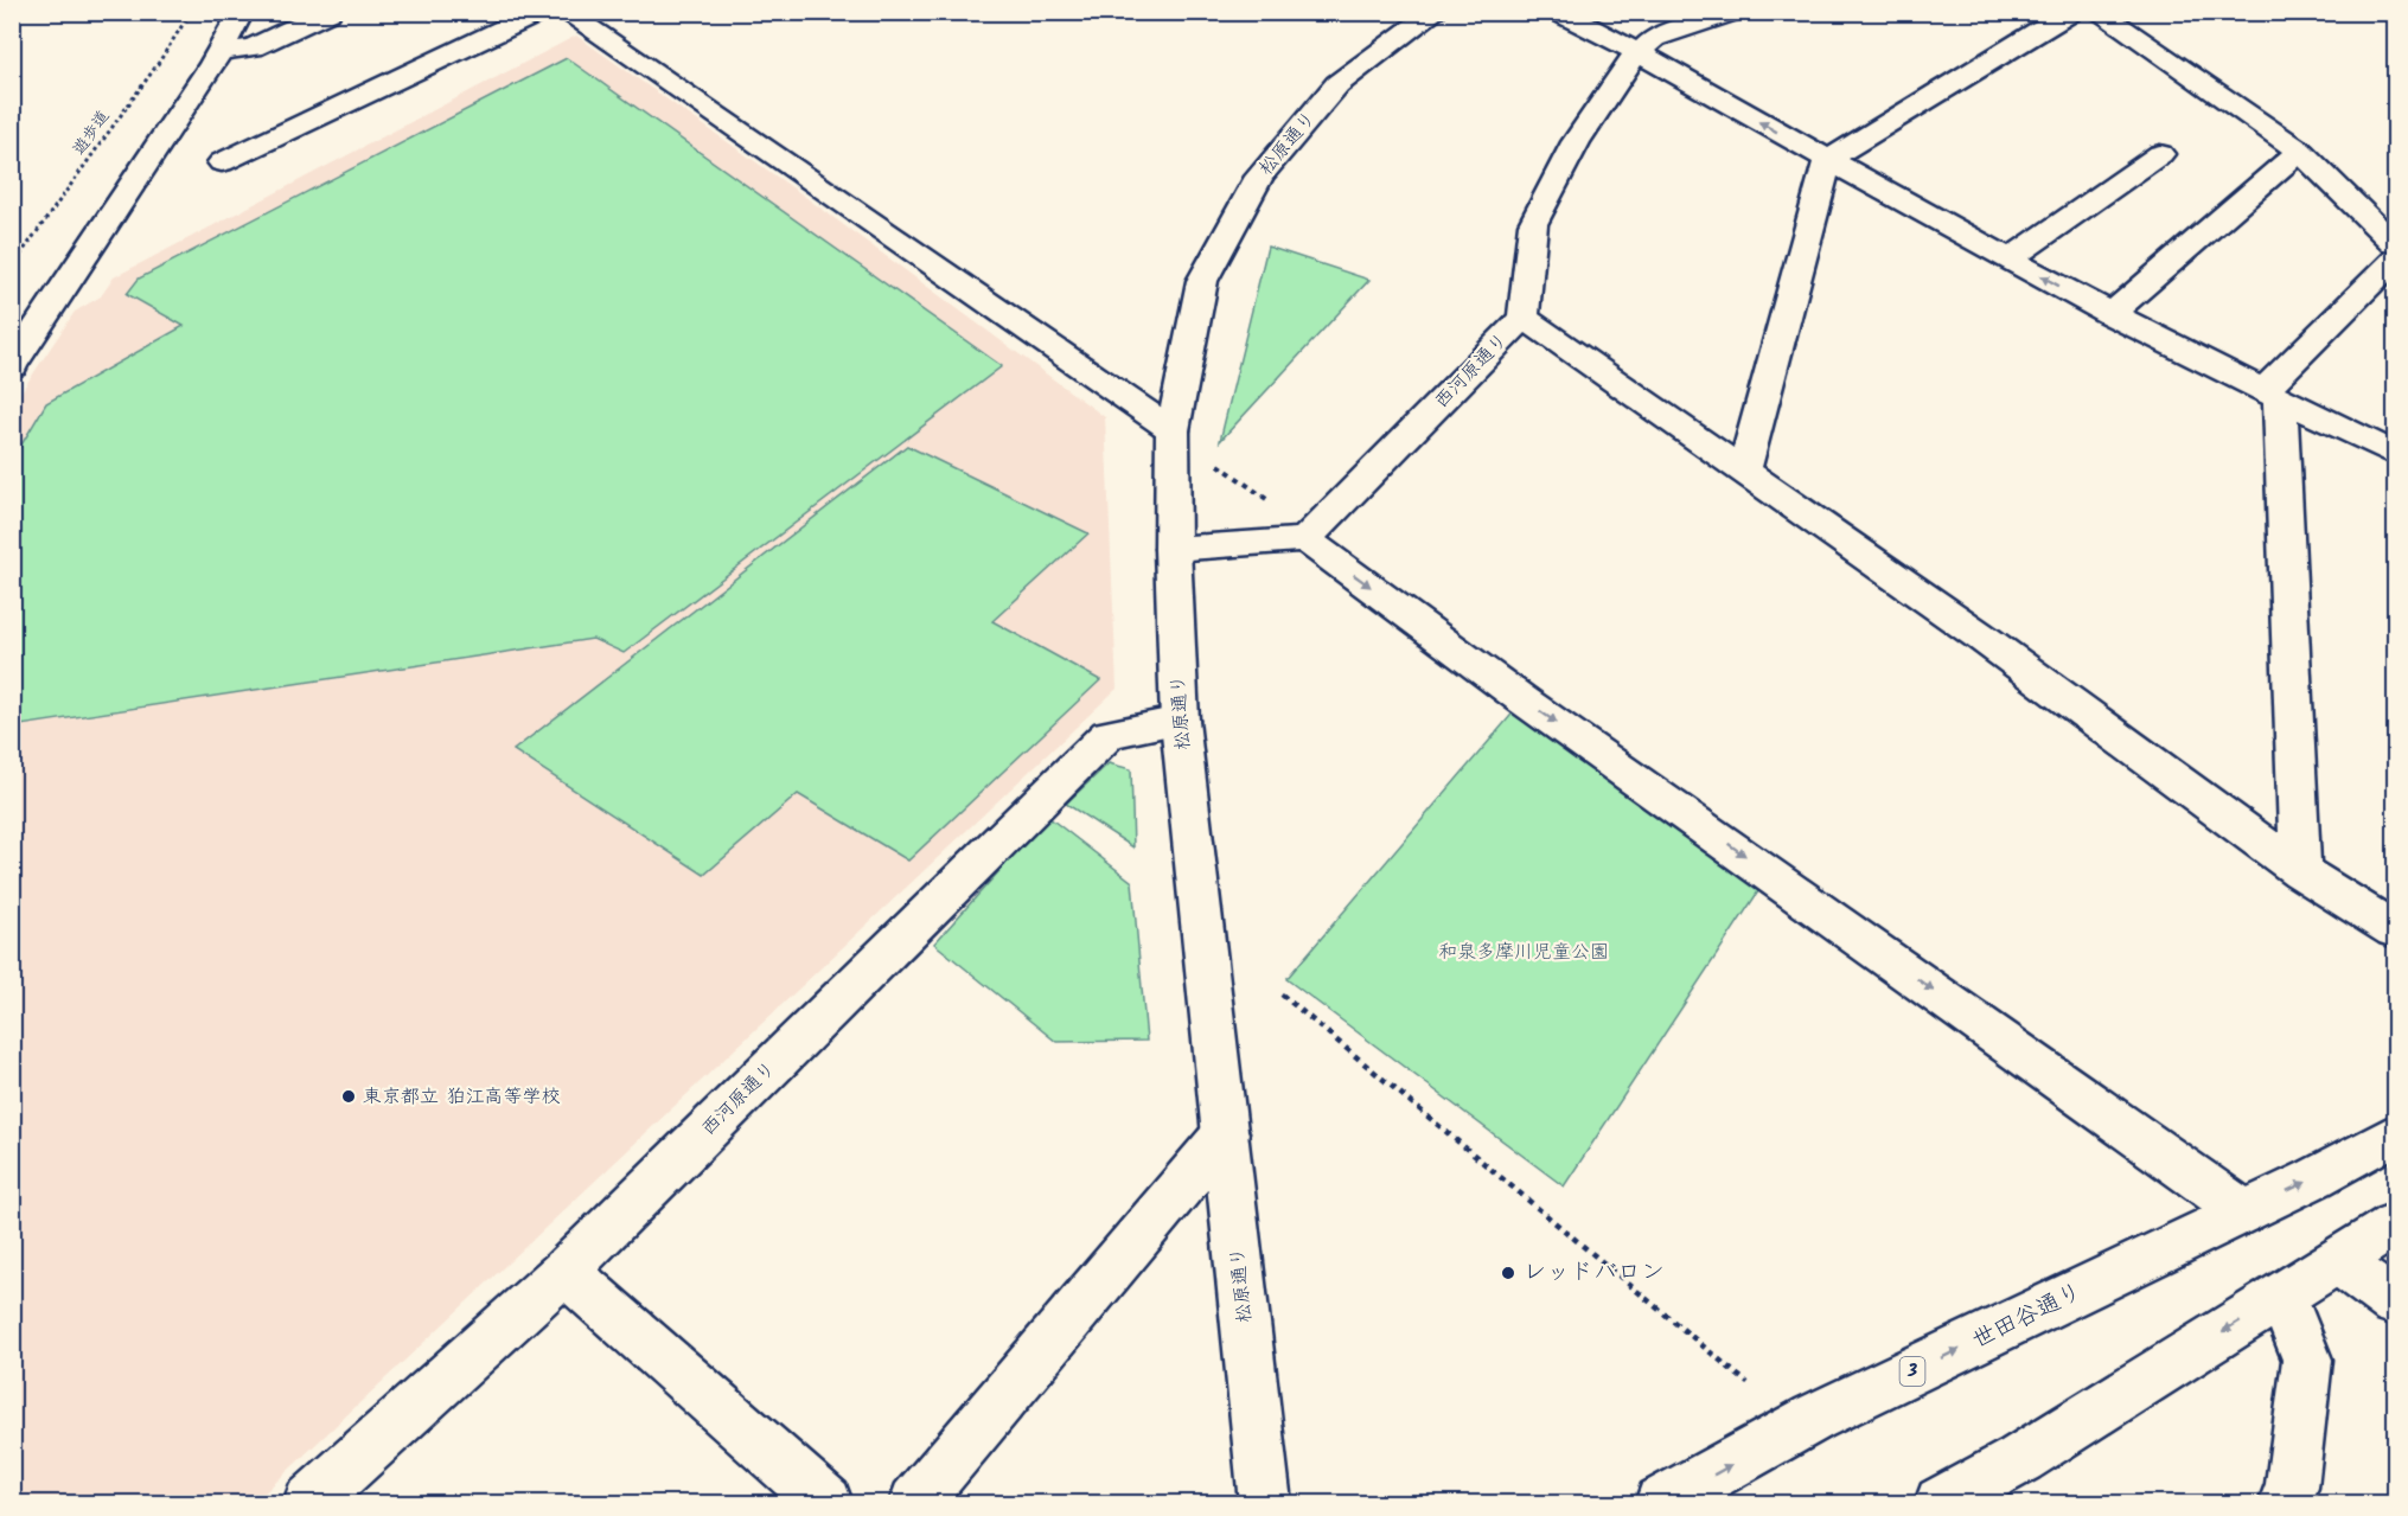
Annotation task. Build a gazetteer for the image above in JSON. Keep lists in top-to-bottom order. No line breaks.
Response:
{"streets":{"street":["松原通り","西河原通り","世田谷通り","3"],"path":["遊歩道"]},"crossings":[["松原通り","西河原通り"]],"parks":["和泉多摩川児童公園"],"places":["東京都立 狛江高等学校","レッドバロン"]}
